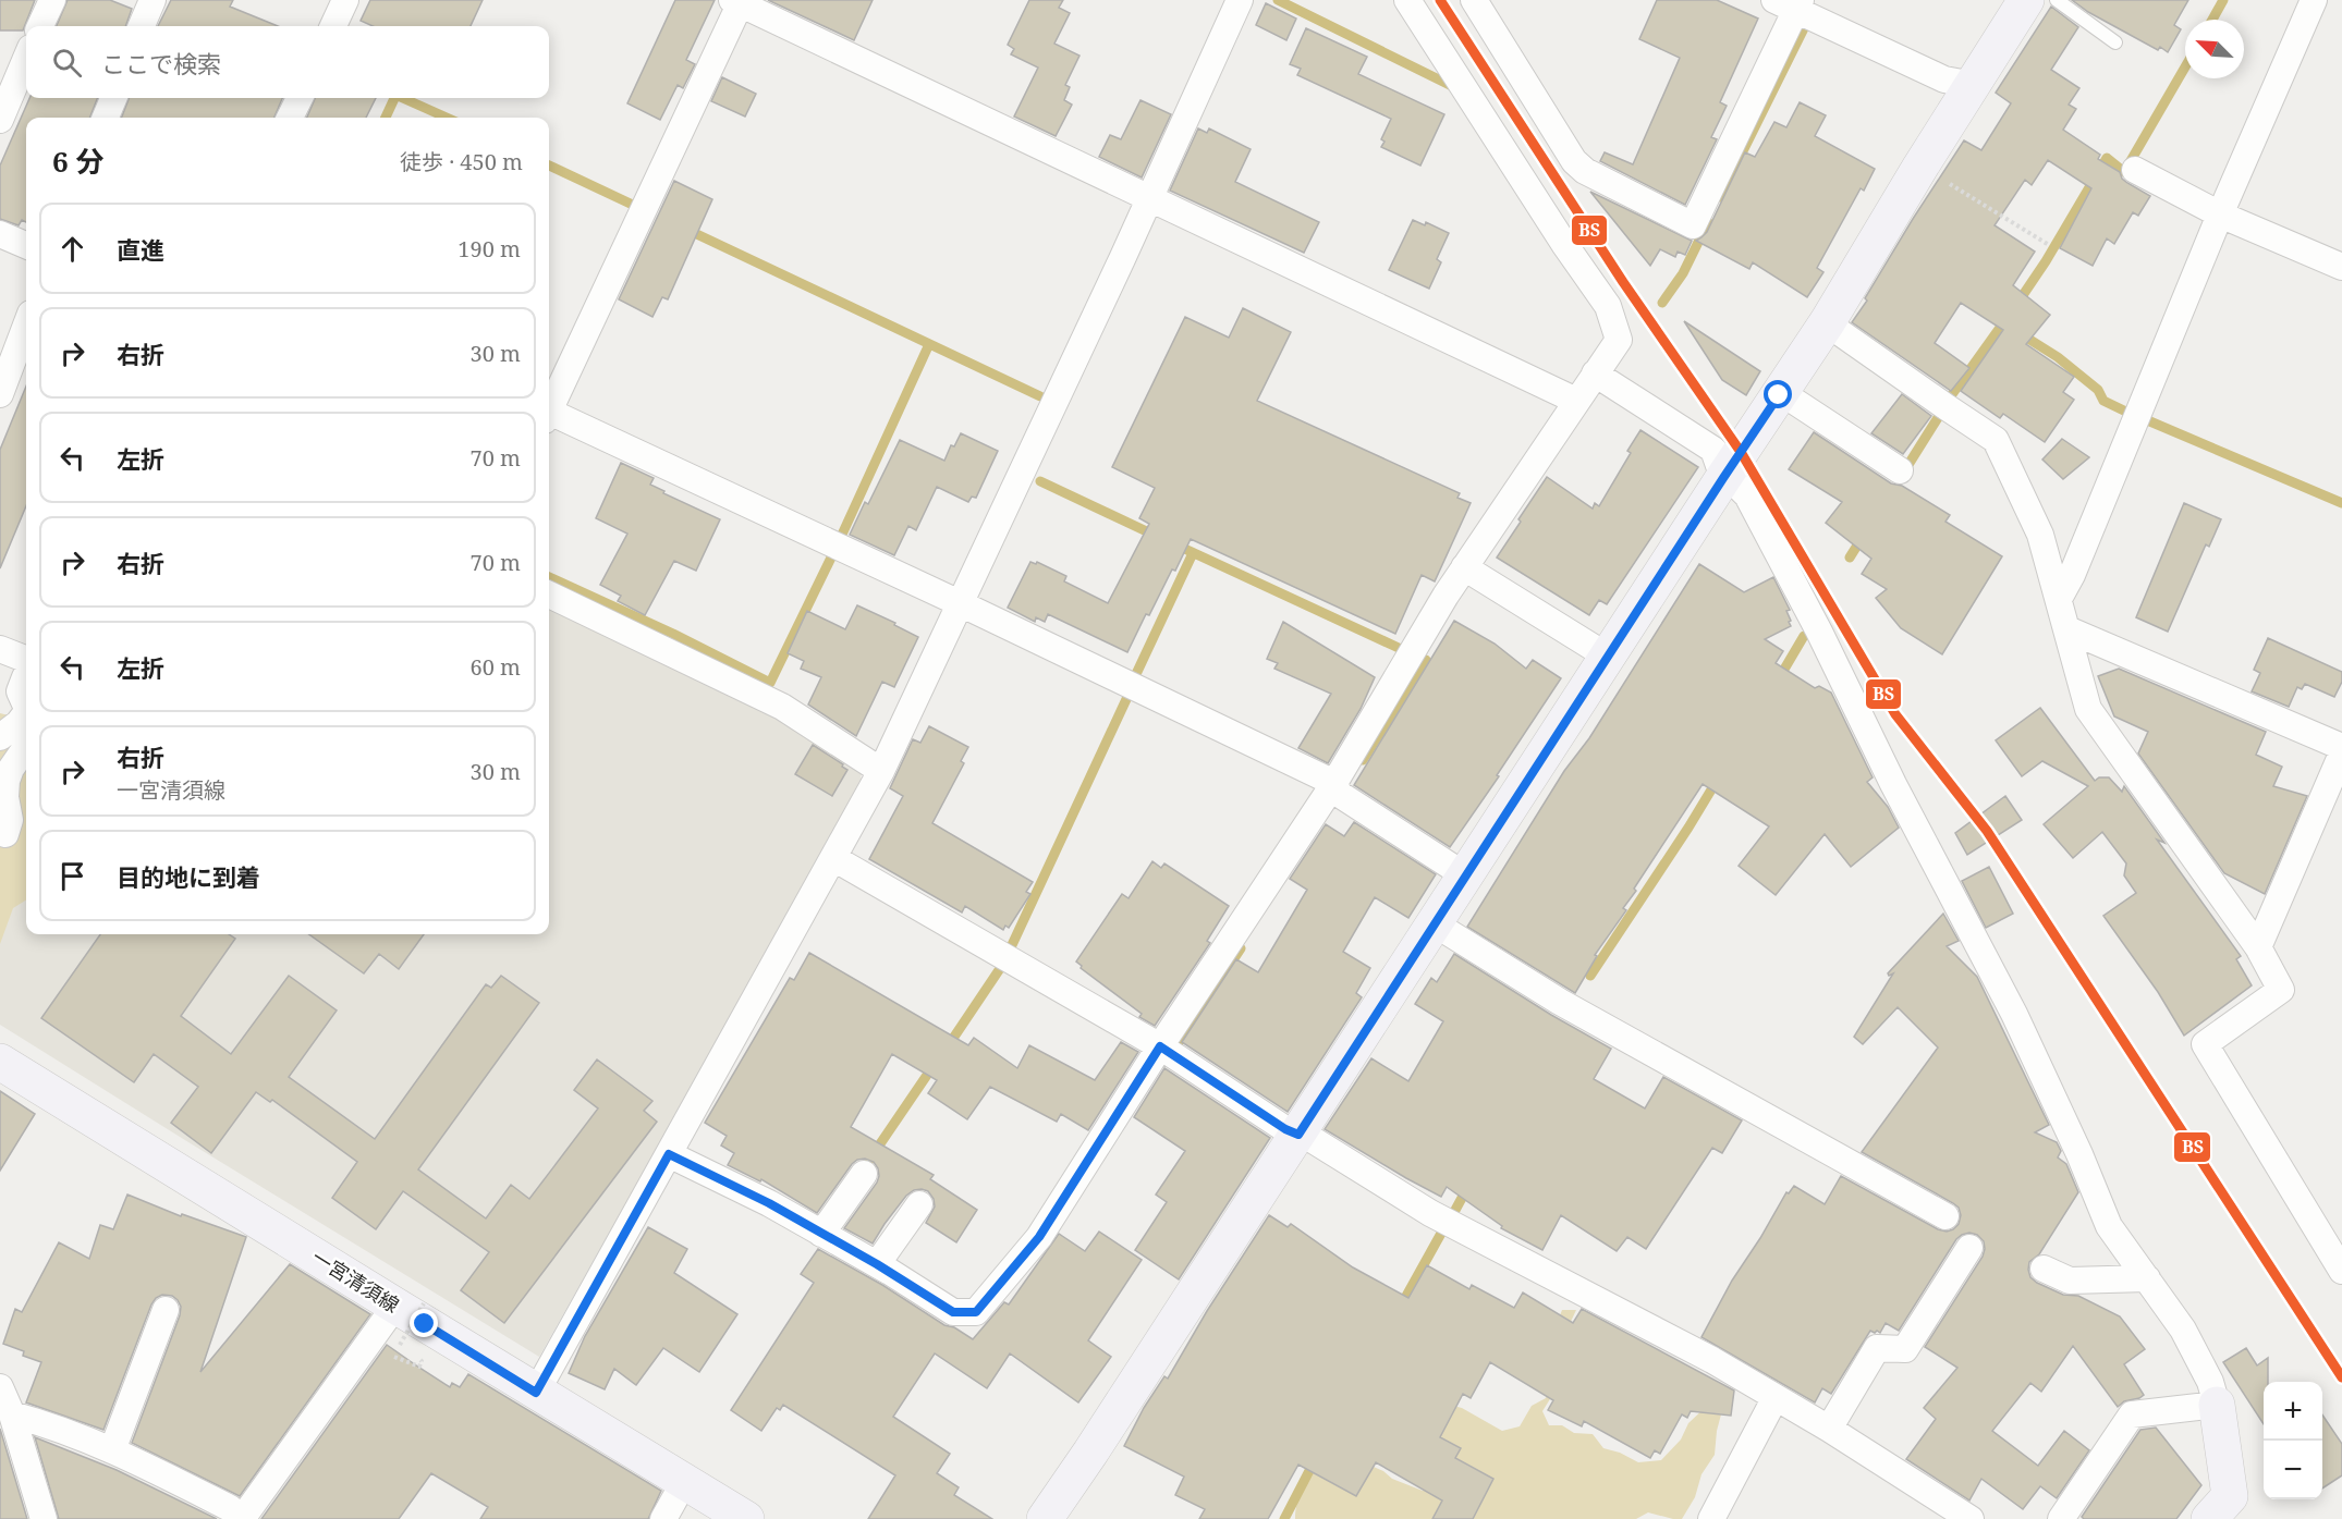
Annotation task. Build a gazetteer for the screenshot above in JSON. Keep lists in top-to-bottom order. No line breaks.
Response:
{"streets":{"street":["一宮清須線"]},"lines":["transit line BS"],"north":"top left","page":{"search":"ここで検索","heading":["6 分","徒歩 · 450 m"],"list":[["直進","190 m"],["右折","30 m"],["左折","70 m"],["右折","70 m"],["左折","60 m"],["右折","一宮清須線","30 m"],"目的地に到着"],"map_buttons":["+","−"]}}
